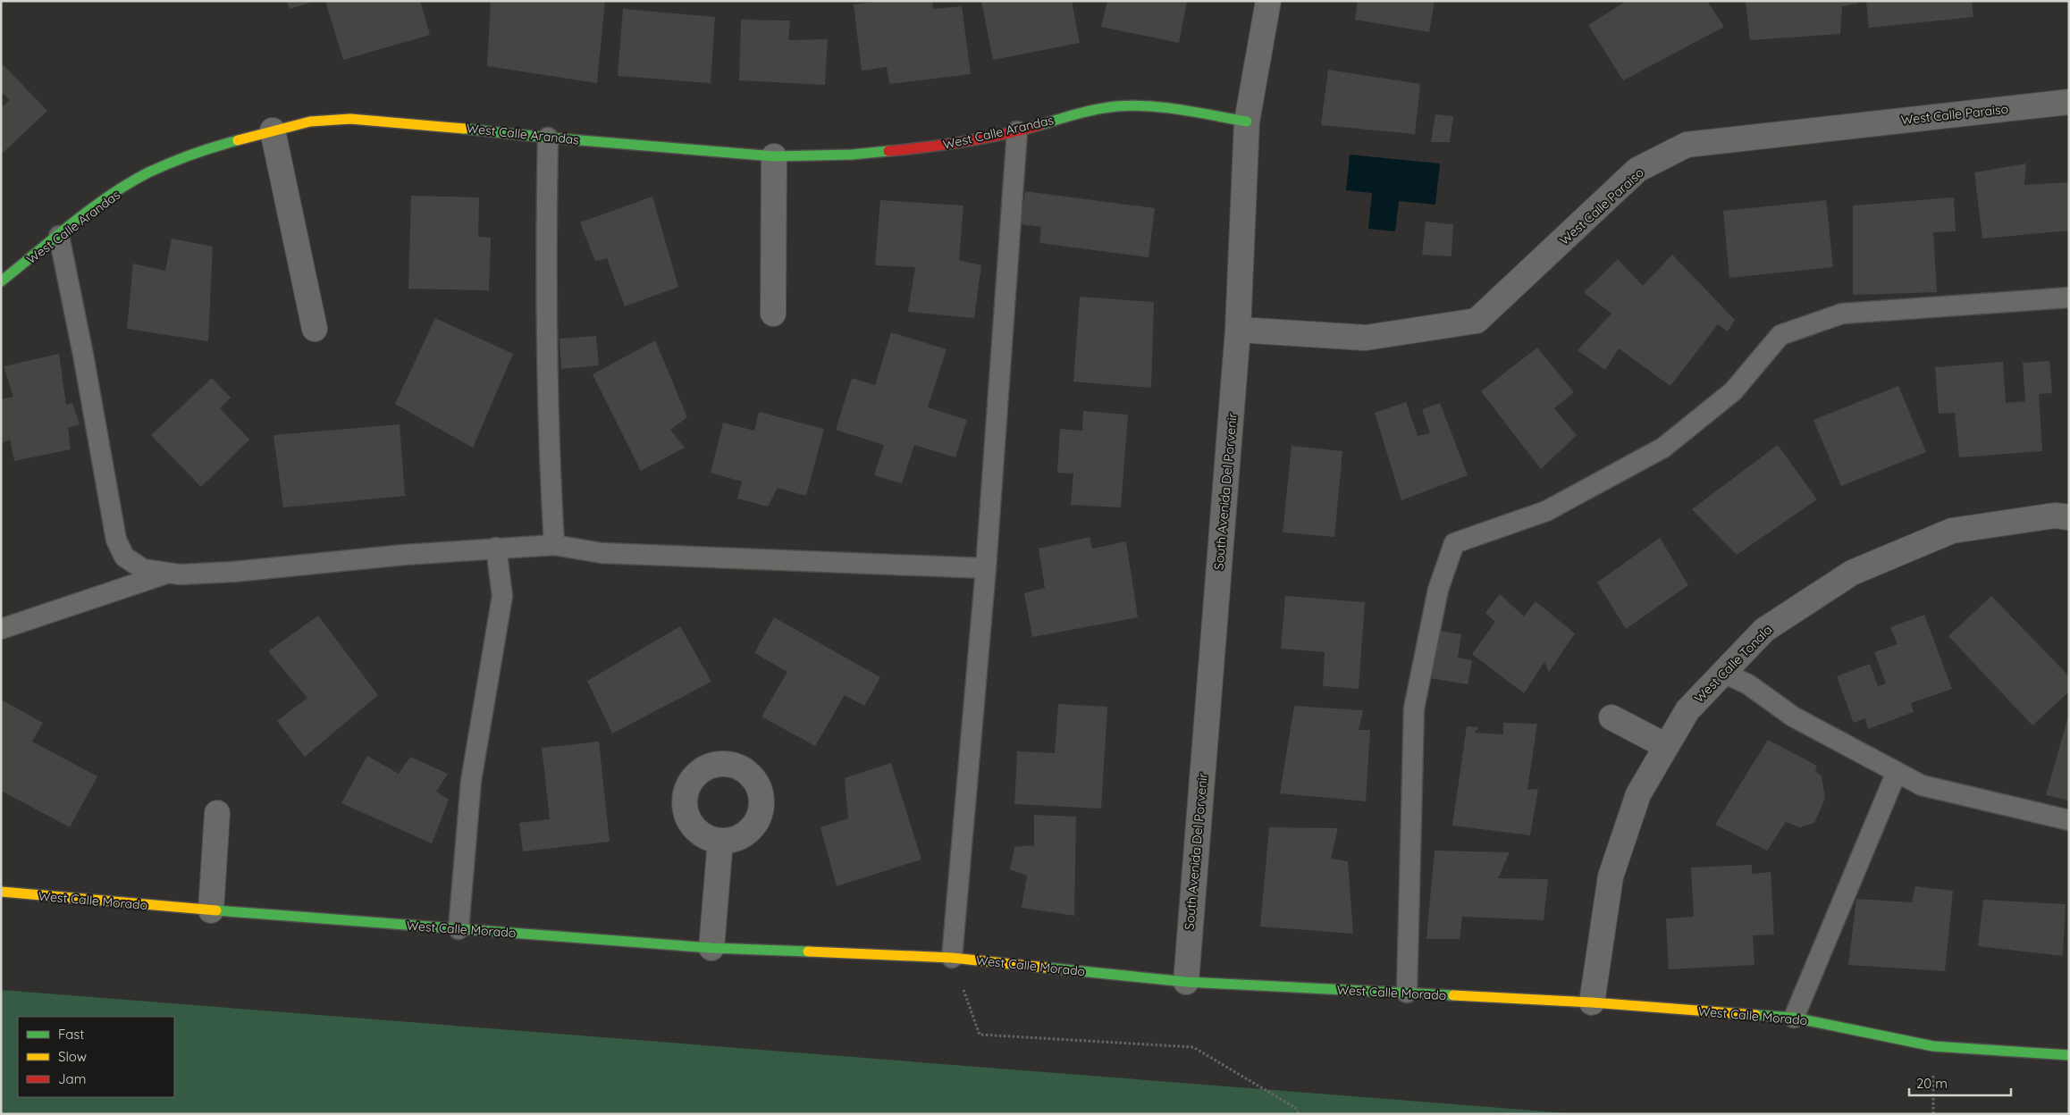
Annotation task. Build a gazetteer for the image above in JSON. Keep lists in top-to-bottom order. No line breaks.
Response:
{"streets":{"street":["West Calle Paraiso","West Calle Arandas","South Avenida Del Porvenir","West Calle Tonala","West Calle Morado"]},"crossings":[["West Calle Paraiso","South Avenida Del Porvenir"],["West Calle Arandas","South Avenida Del Porvenir"],["South Avenida Del Porvenir","West Calle Morado"],["West Calle Tonala","West Calle Morado"]],"legend":["Fast","Slow","Jam"],"scale_bar":"20 m"}
